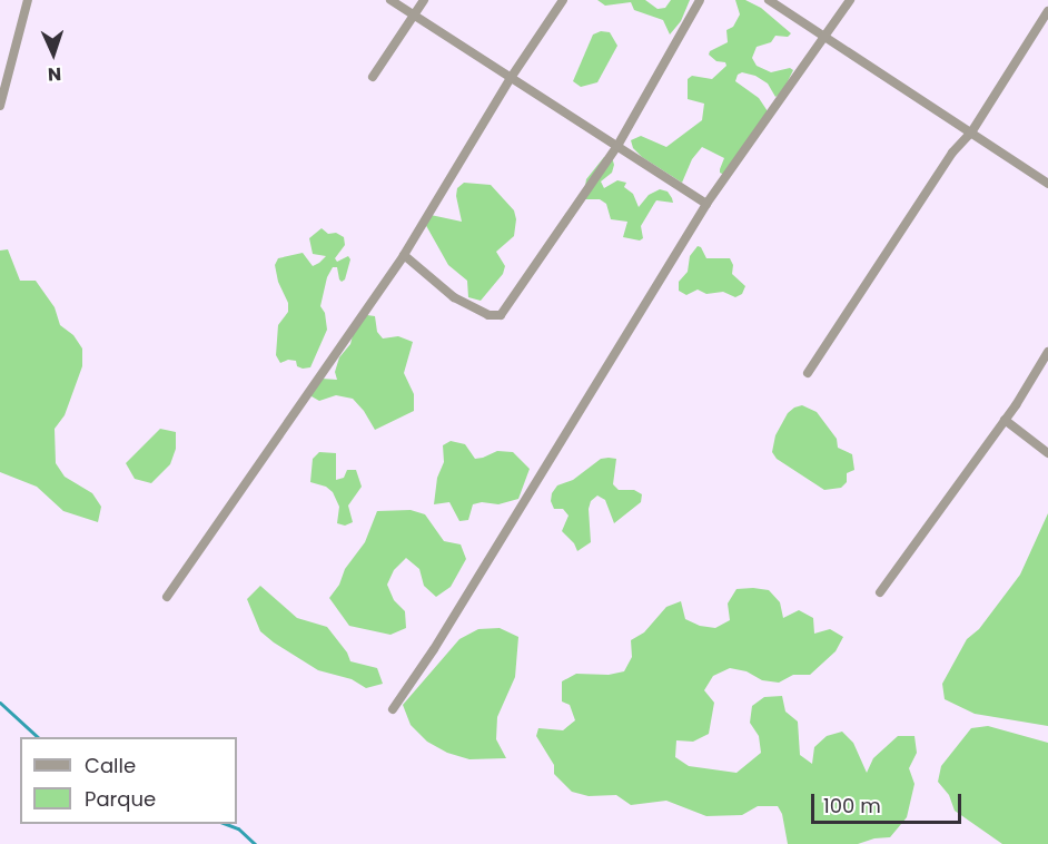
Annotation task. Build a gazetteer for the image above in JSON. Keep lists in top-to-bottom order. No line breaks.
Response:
{"legend":["Calle","Parque"],"scale_bar":"100 m","north":"bottom"}
